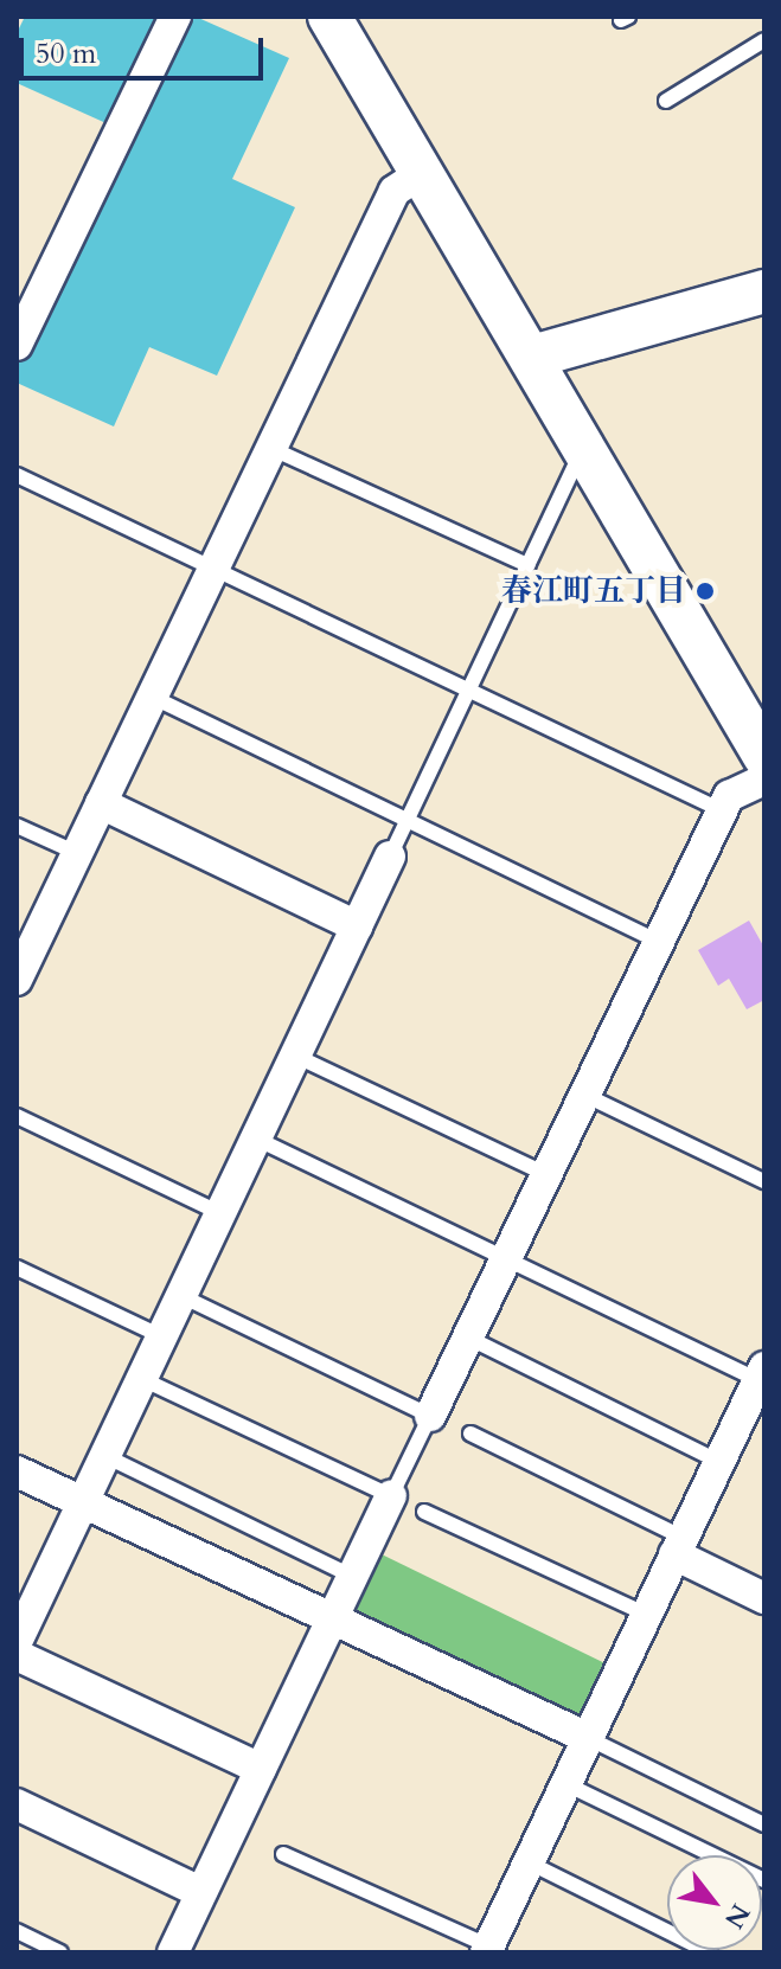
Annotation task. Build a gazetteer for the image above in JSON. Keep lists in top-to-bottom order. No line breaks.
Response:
{"places":["春江町五丁目"],"scale_bar":"50 m","north":"bottom right"}
